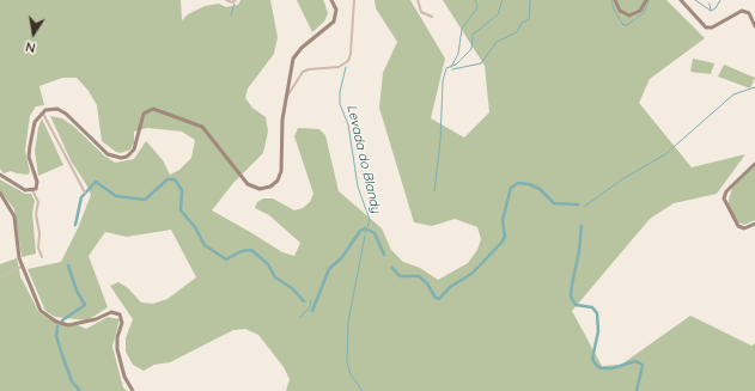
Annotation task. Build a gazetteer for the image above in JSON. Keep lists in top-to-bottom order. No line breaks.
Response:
{"water":["Levada do Blandy"],"north":"bottom"}
